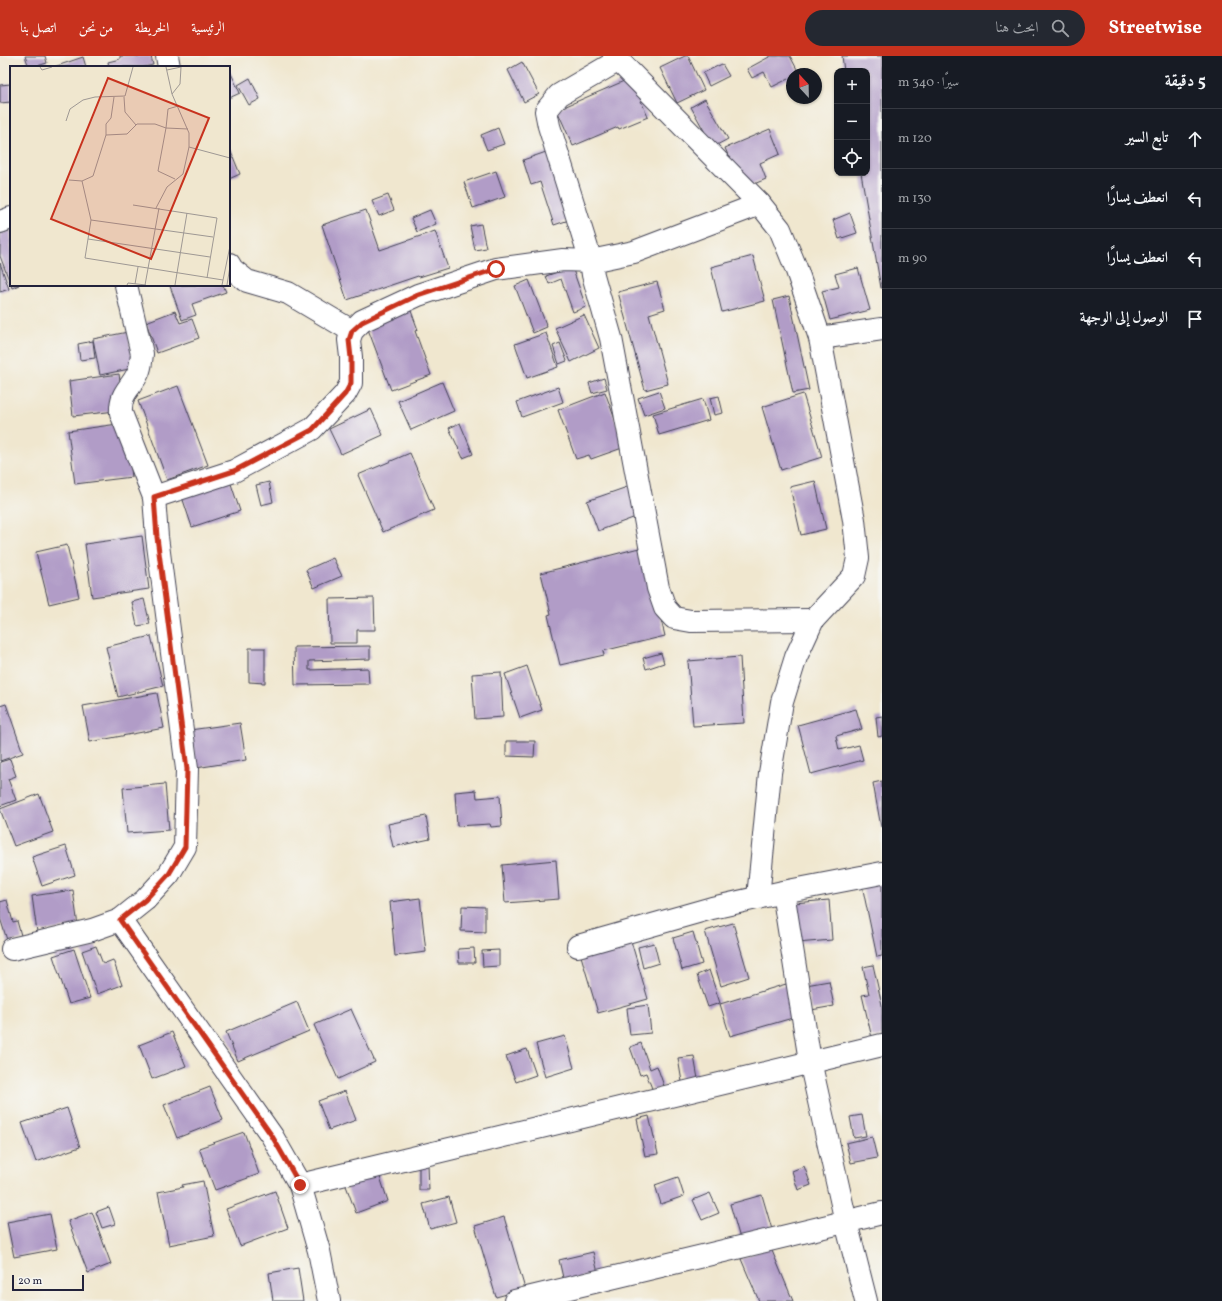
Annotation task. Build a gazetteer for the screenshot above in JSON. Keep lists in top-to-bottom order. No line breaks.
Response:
{"scale_bar":"20 m","north":"top","page":{"header":"Streetwise","search":"ابحث هنا","nav":["الرئيسية","الخريطة","من نحن","اتصل بنا"],"heading":["5 دقيقة","سيرًا · 340 m"],"map_buttons":["+","−"],"list":[["تابع السير","120 m"],["انعطف يسارًا","130 m"],["انعطف يسارًا","90 m"],"الوصول إلى الوجهة"],"scale":"20 m"}}
